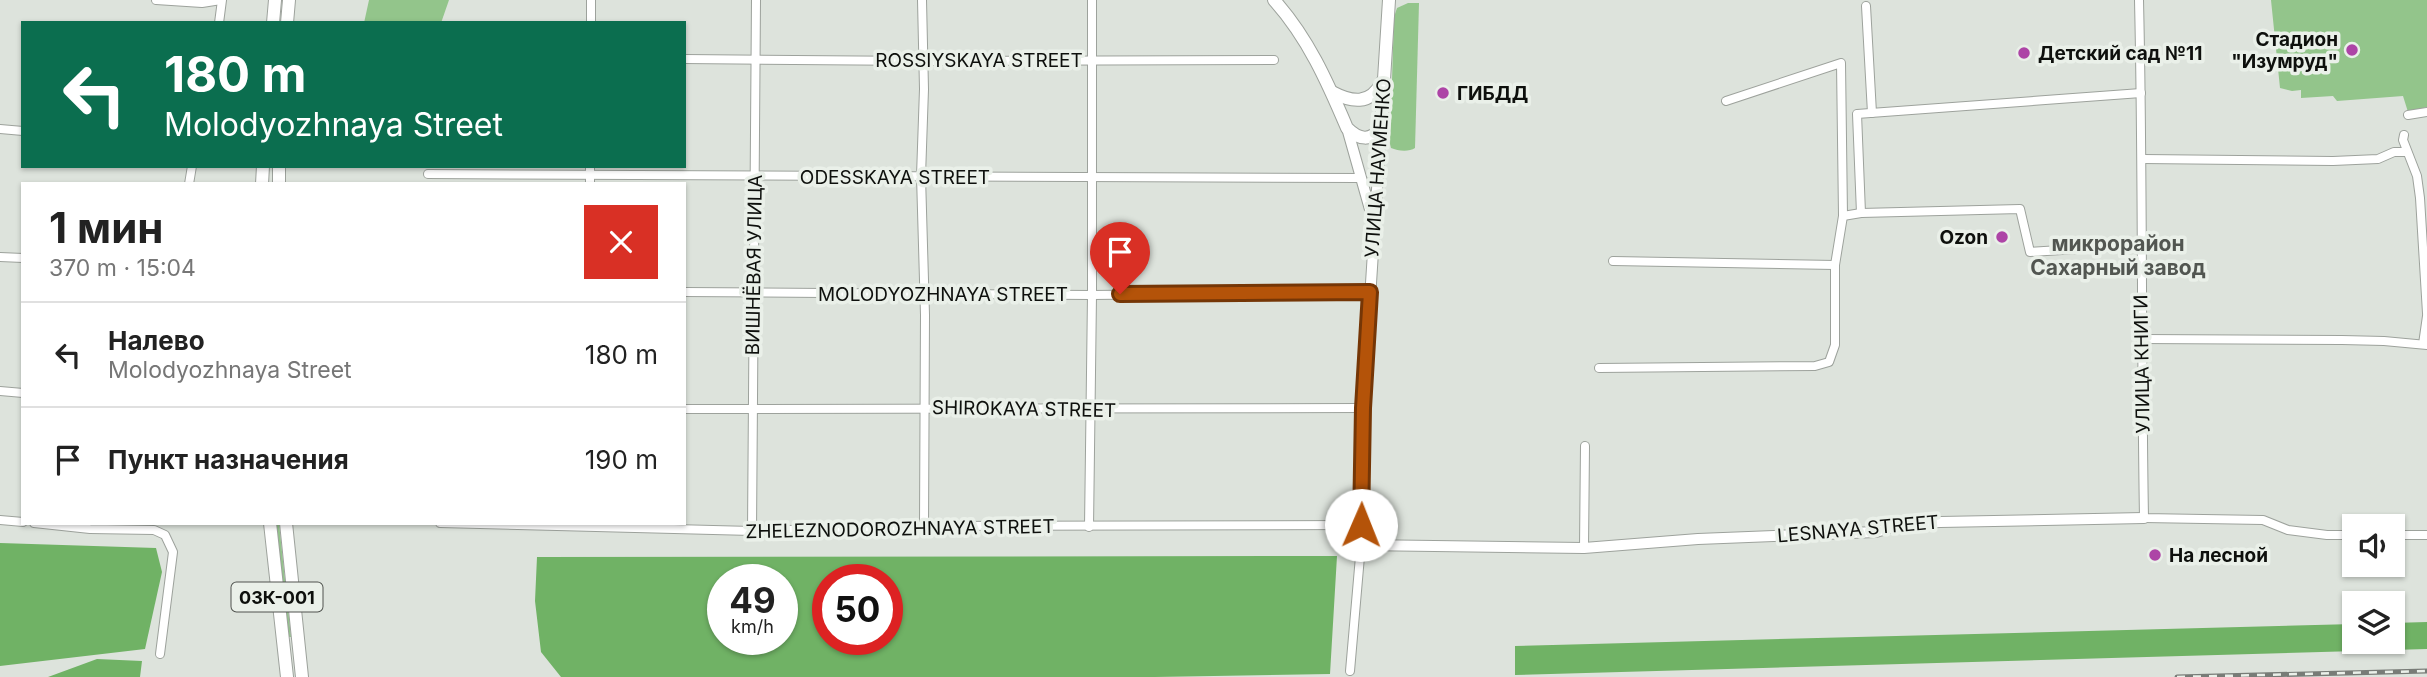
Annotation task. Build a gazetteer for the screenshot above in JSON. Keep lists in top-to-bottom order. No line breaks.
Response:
{"streets":{"main road":["УЛИЦА НАУМЕНКО","03К-001"],"street":["ROSSIYSKAYA STREET","ODESSKAYA STREET","ВИШНЁВАЯ УЛИЦА","MOLODYOZHNAYA STREET","УЛИЦА КНИГИ","SHIROKAYA STREET","ZHELEZNODOROZHNAYA STREET","LESNAYA STREET"]},"crossings":[["ROSSIYSKAYA STREET","ВИШНЁВАЯ УЛИЦА"],["УЛИЦА НАУМЕНКО","MOLODYOZHNAYA STREET"],["УЛИЦА НАУМЕНКО","SHIROKAYA STREET"],["УЛИЦА НАУМЕНКО","ZHELEZNODOROZHNAYA STREET"],["УЛИЦА НАУМЕНКО","LESNAYA STREET"],["ODESSKAYA STREET","ВИШНЁВАЯ УЛИЦА"],["ВИШНЁВАЯ УЛИЦА","MOLODYOZHNAYA STREET"],["ВИШНЁВАЯ УЛИЦА","SHIROKAYA STREET"],["ВИШНЁВАЯ УЛИЦА","ZHELEZNODOROZHNAYA STREET"],["УЛИЦА КНИГИ","LESNAYA STREET"]],"districts":["микрорайон Сахарный завод"],"places":["Стадион \"Изумруд\"","Детский сад №11","ГИБДД","Ozon","На лесной"],"page":{"turn":["180 m","Molodyozhnaya Street"],"heading":["1 мин","370 m · 15:04"],"list":[{"name":"Налево","note":"Molodyozhnaya Street","value":"180 m"},{"name":"Пункт назначения","value":"190 m"}],"speed":"49 km/h","limit":"50"}}
